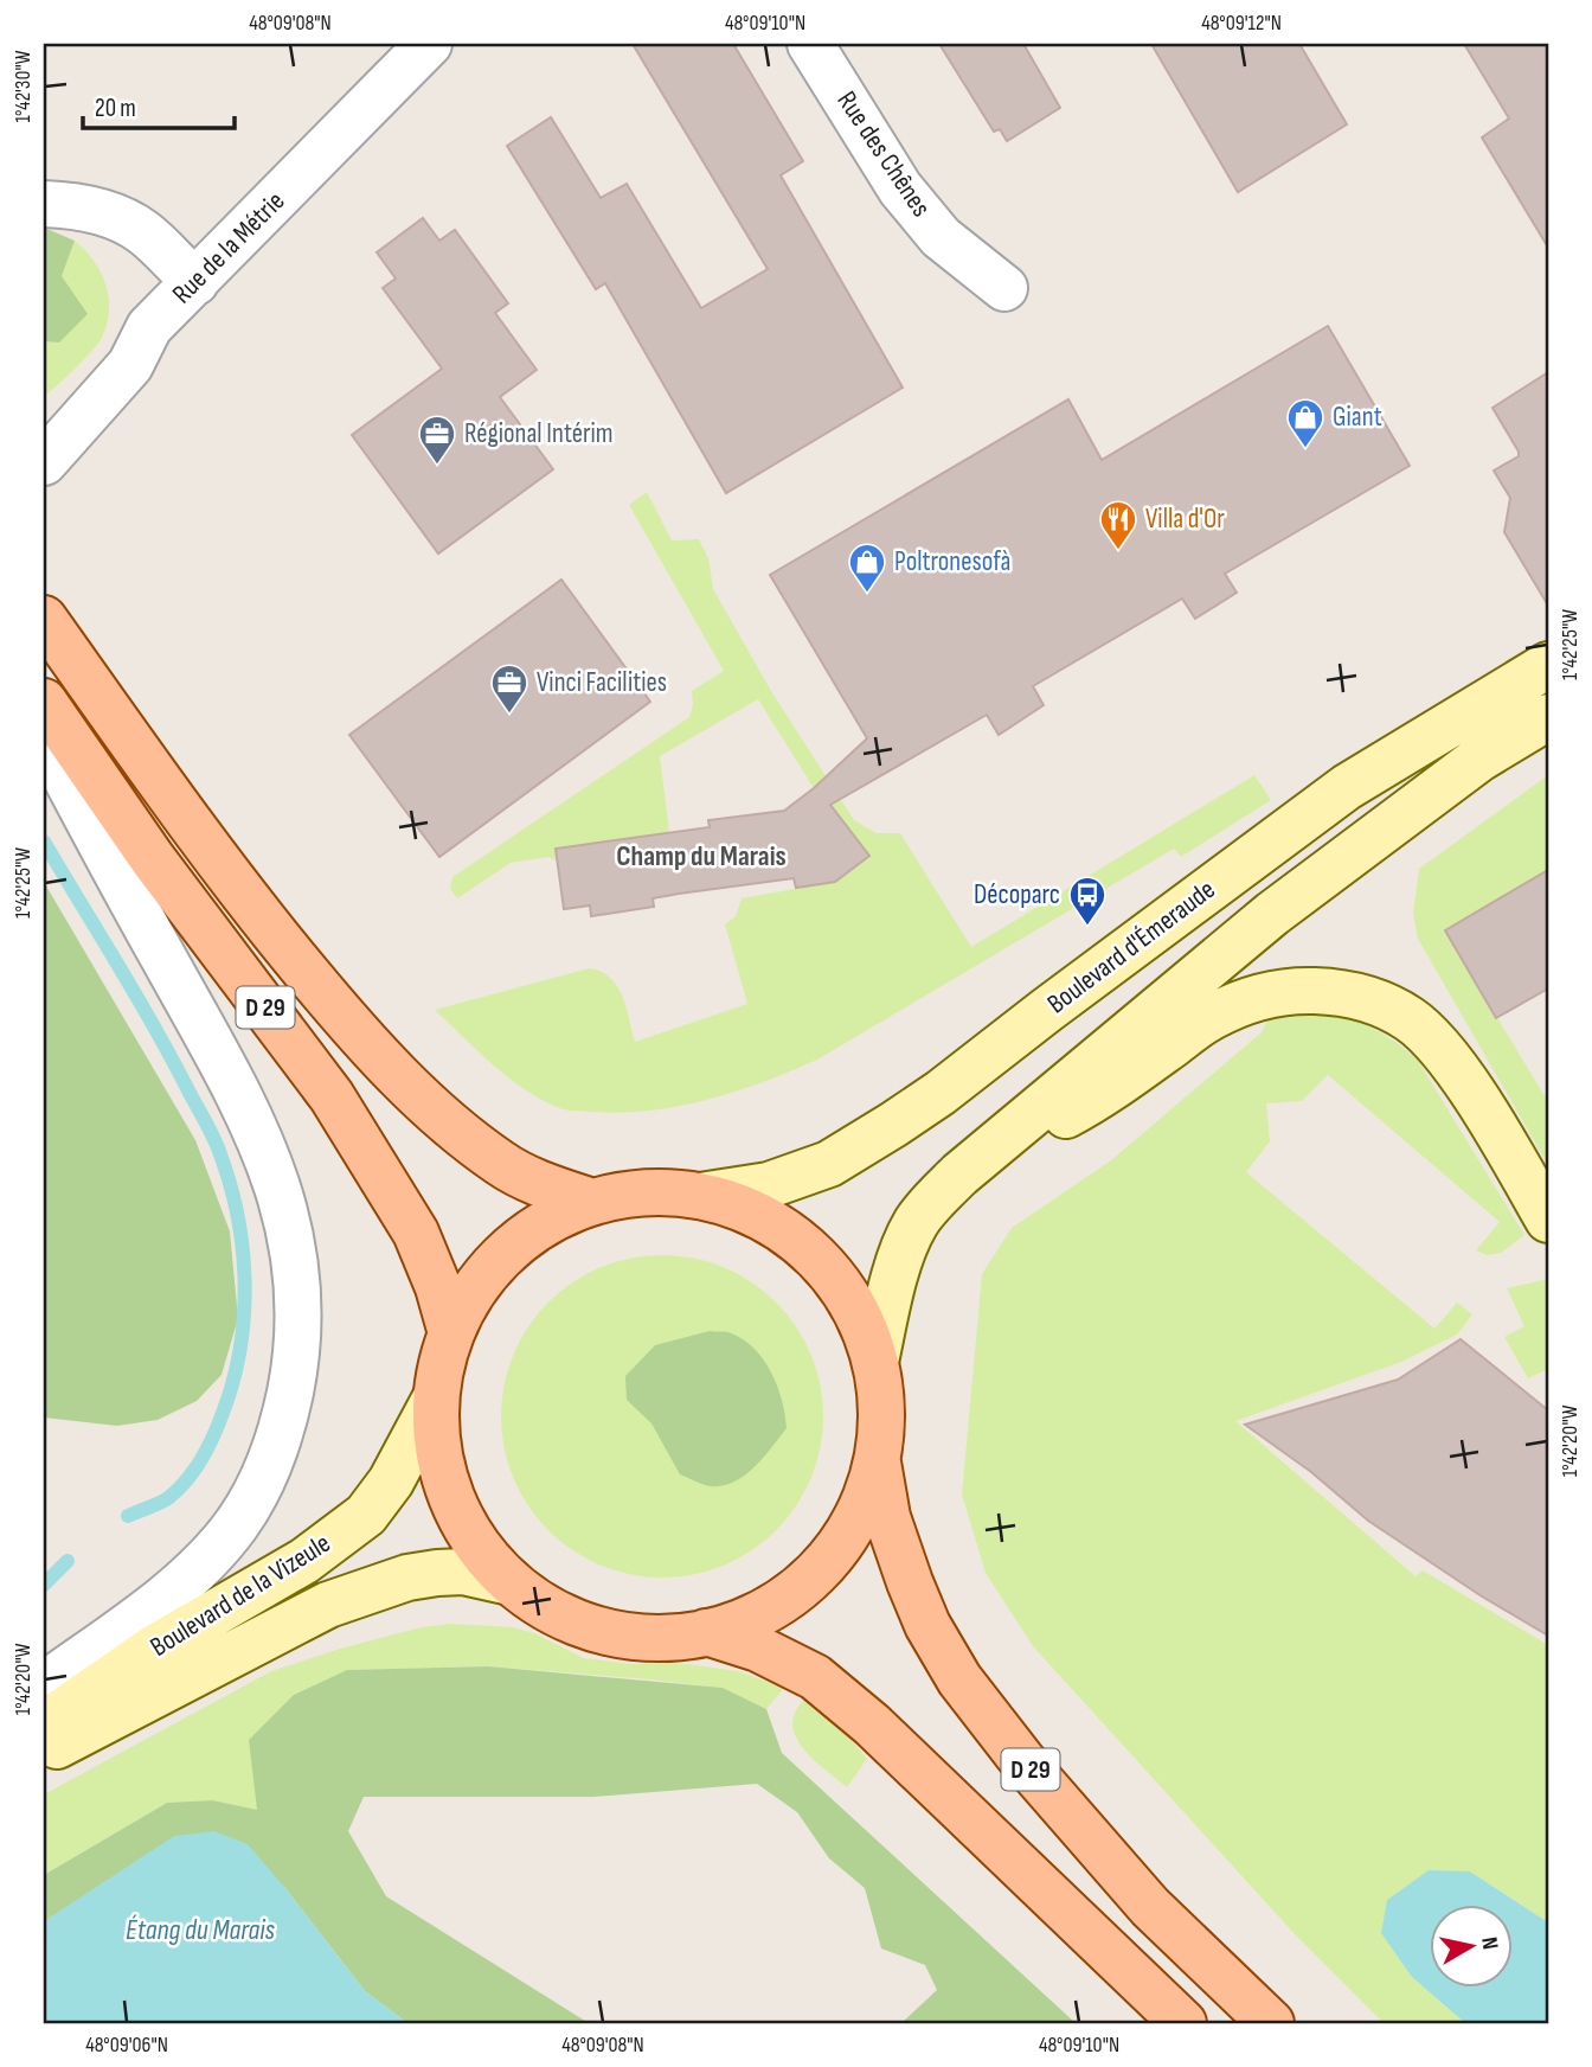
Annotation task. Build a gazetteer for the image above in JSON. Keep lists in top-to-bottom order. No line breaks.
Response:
{"streets":{"main road":["Boulevard d'Émeraude","D 29","Boulevard de la Vizeule"],"street":["Rue des Chênes","Rue de la Métrie"]},"districts":["Champ du Marais"],"water":["Étang du Marais"],"places":{"shop":["Giant","Poltronesofà"],"office":["Régional Intérim","Vinci Facilities"],"restaurant":["Villa d'Or"],"bus stop":["Décoparc"]},"scale_bar":"20 m","north":"right","coordinates":["48°09'08\"N","48°09'10\"N","48°09'12\"N","1°42'30\"W","1°42'25\"W","1°42'20\"W","48°09'06\"N"]}
